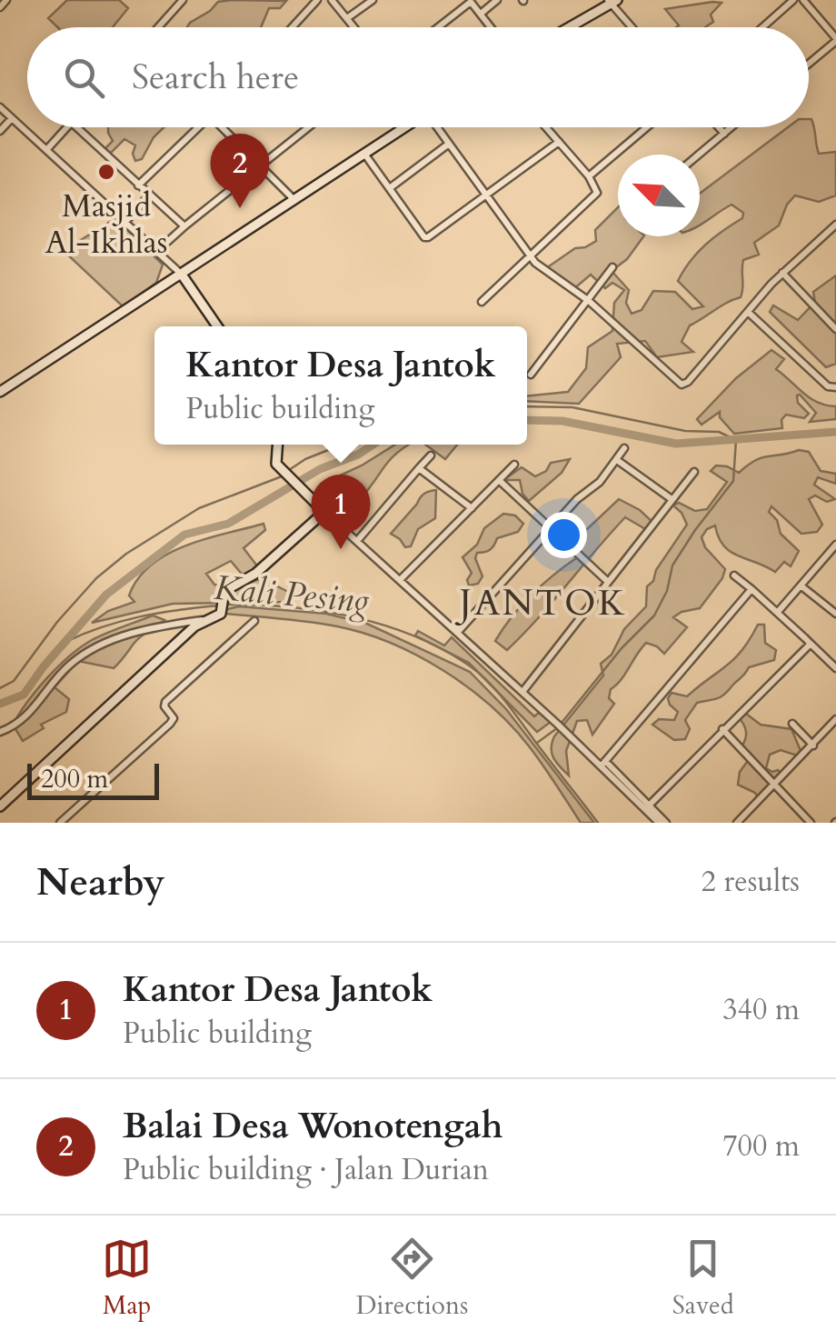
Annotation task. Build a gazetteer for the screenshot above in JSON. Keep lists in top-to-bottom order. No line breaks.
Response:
{"districts":["JANTOK"],"water":["Kali Pesing"],"places":["Masjid Al-Ikhlas"],"scale_bar":"200 m","north":"top left","page":{"search":"Search here","pins":["2","1"],"popup":["Kantor Desa Jantok","Public building"],"scale":"200 m","heading":["Nearby","2 results"],"list":[{"mark":"1","name":"Kantor Desa Jantok","note":"Public building","value":"340 m"},{"mark":"2","name":"Balai Desa Wonotengah","note":"Public building · Jalan Durian","value":"700 m"}],"nav":["Map","Directions","Saved"]}}
